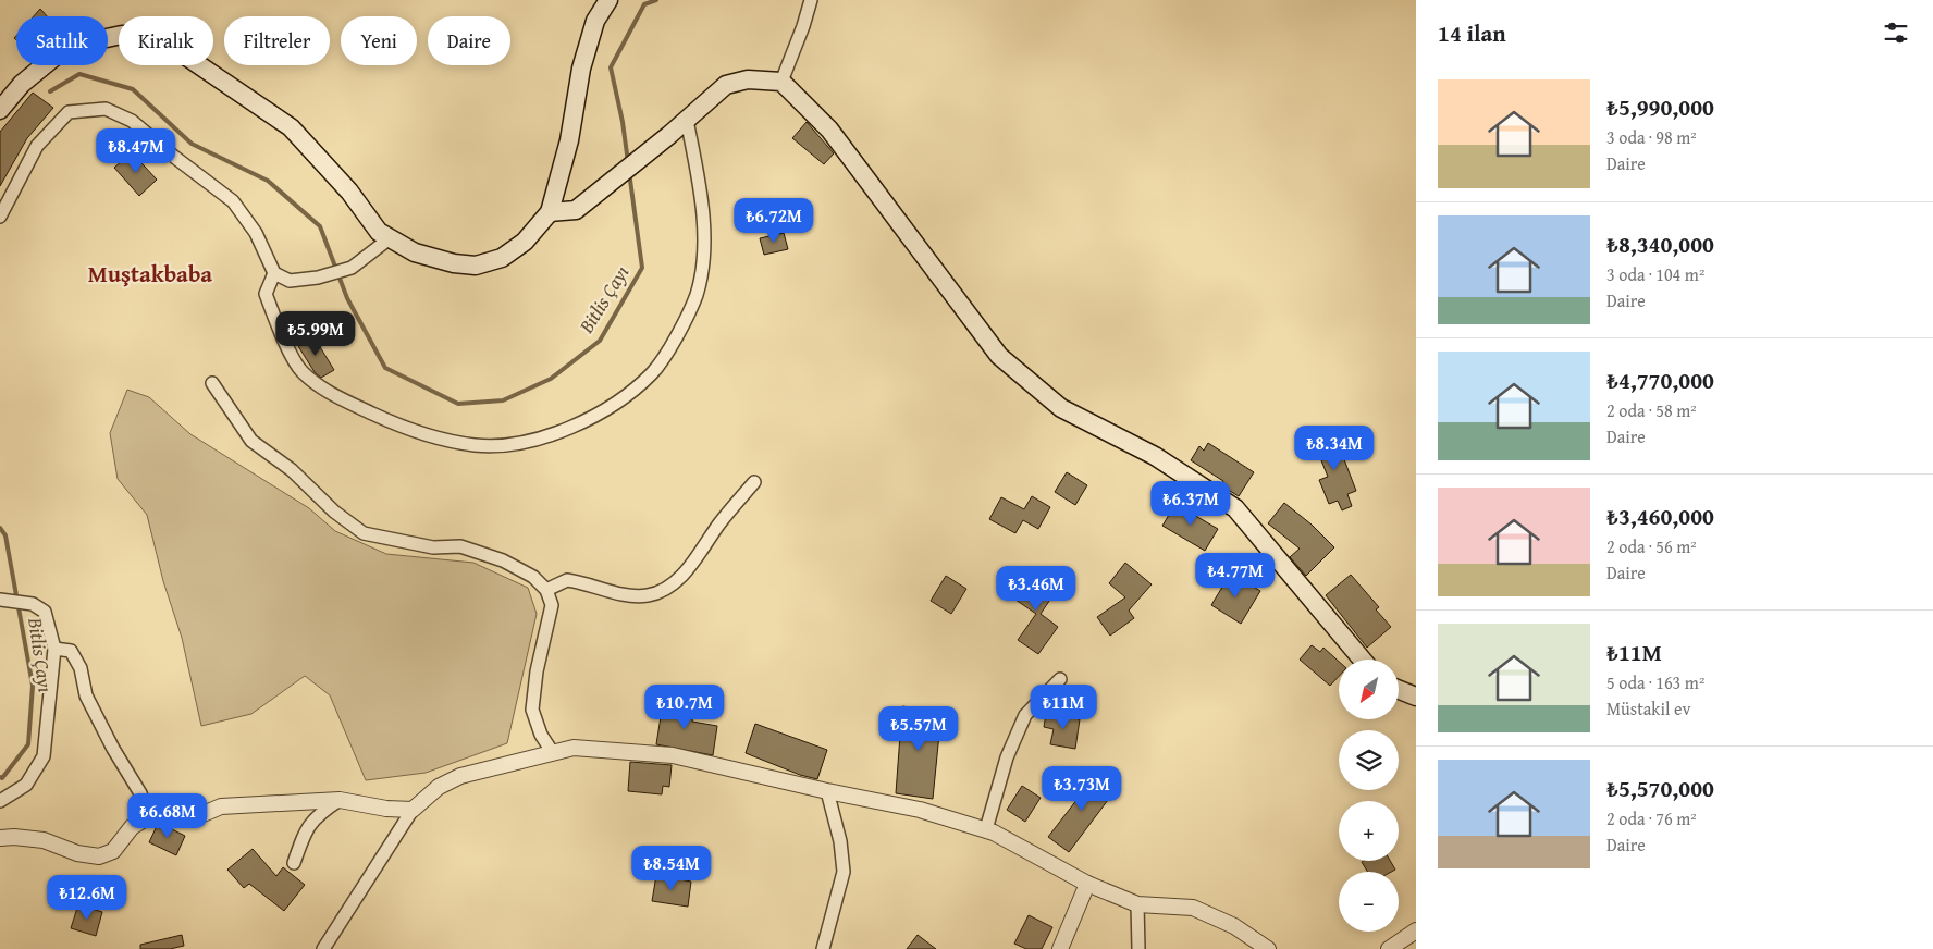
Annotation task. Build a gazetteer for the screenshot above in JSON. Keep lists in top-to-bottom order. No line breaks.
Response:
{"districts":["Muştakbaba"],"water":["Bitlis Çayı"],"north":"bottom left","page":{"heading":"14 ilan","chip":["Satılık","Kiralık","Filtreler","Yeni","Daire"],"list":[{"name":"₺5,990,000","note":"3 oda · 98 m² · Daire"},{"name":"₺8,340,000","note":"3 oda · 104 m² · Daire"},{"name":"₺4,770,000","note":"2 oda · 58 m² · Daire"},{"name":"₺3,460,000","note":"2 oda · 56 m² · Daire"},{"name":"₺11M","note":"5 oda · 163 m² · Müstakil ev"},{"name":"₺5,570,000","note":"2 oda · 76 m² · Daire"}],"price":["₺8.47M","₺6.72M","₺5.99M","₺8.34M","₺6.37M","₺4.77M","₺3.46M","₺10.7M","₺11M","₺5.57M","₺3.73M","₺6.68M","₺8.54M","₺12.6M"],"map_buttons":["+","−"]}}
